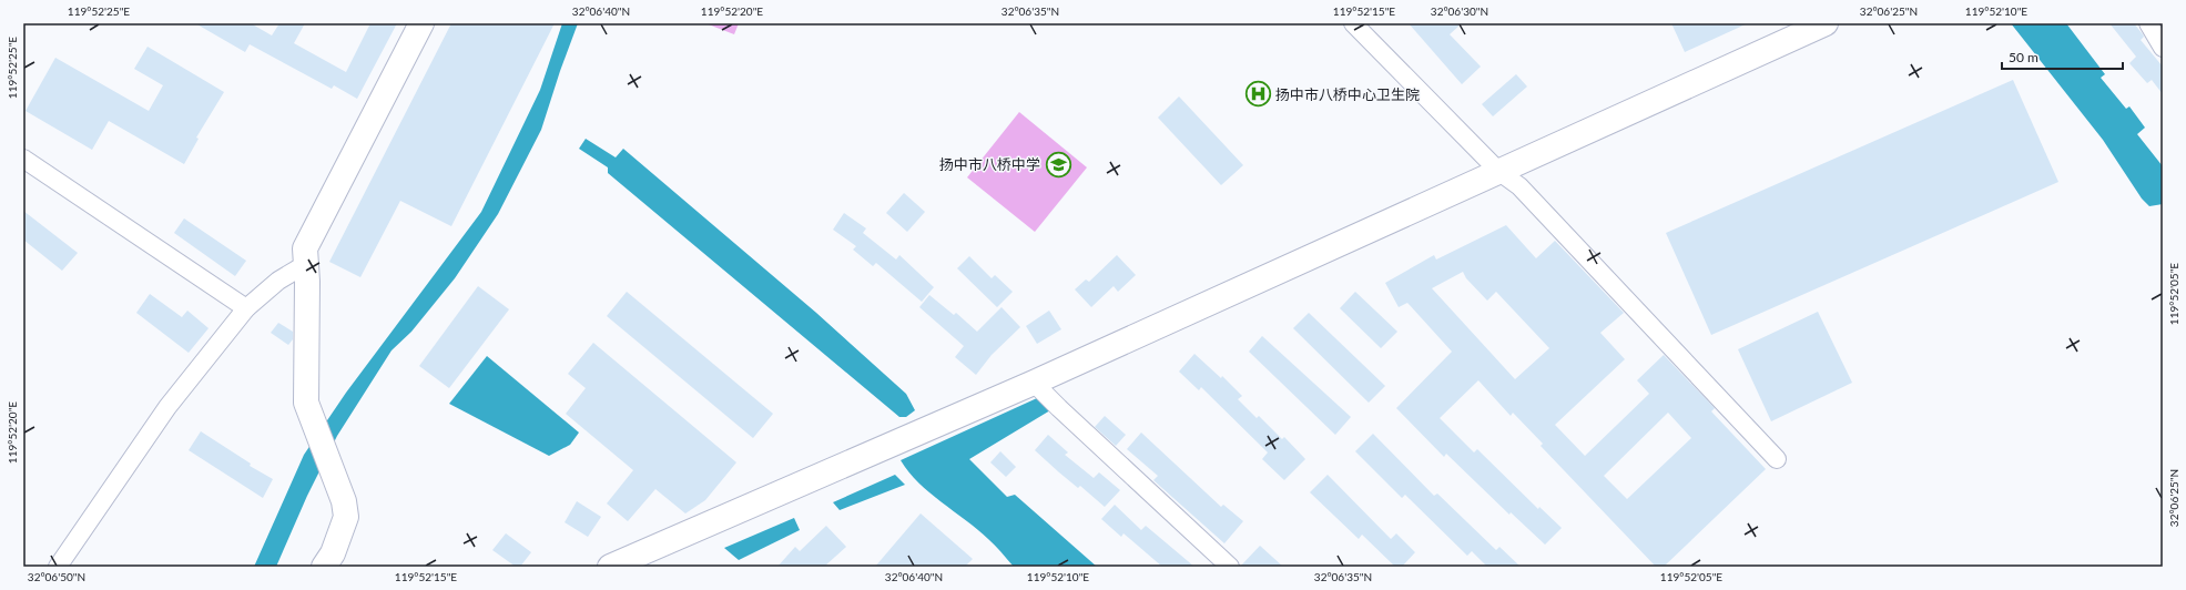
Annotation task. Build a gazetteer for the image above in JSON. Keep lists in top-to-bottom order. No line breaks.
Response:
{"places":{"hospital":["扬中市八桥中心卫生院"],"school or university":["扬中市八桥中学"]},"scale_bar":"50 m","coordinates":["119°52'25\"E","32°06'40\"N","119°52'20\"E","32°06'35\"N","119°52'15\"E","32°06'30\"N","32°06'25\"N","119°52'10\"E","119°52'05\"E","32°06'50\"N"]}
